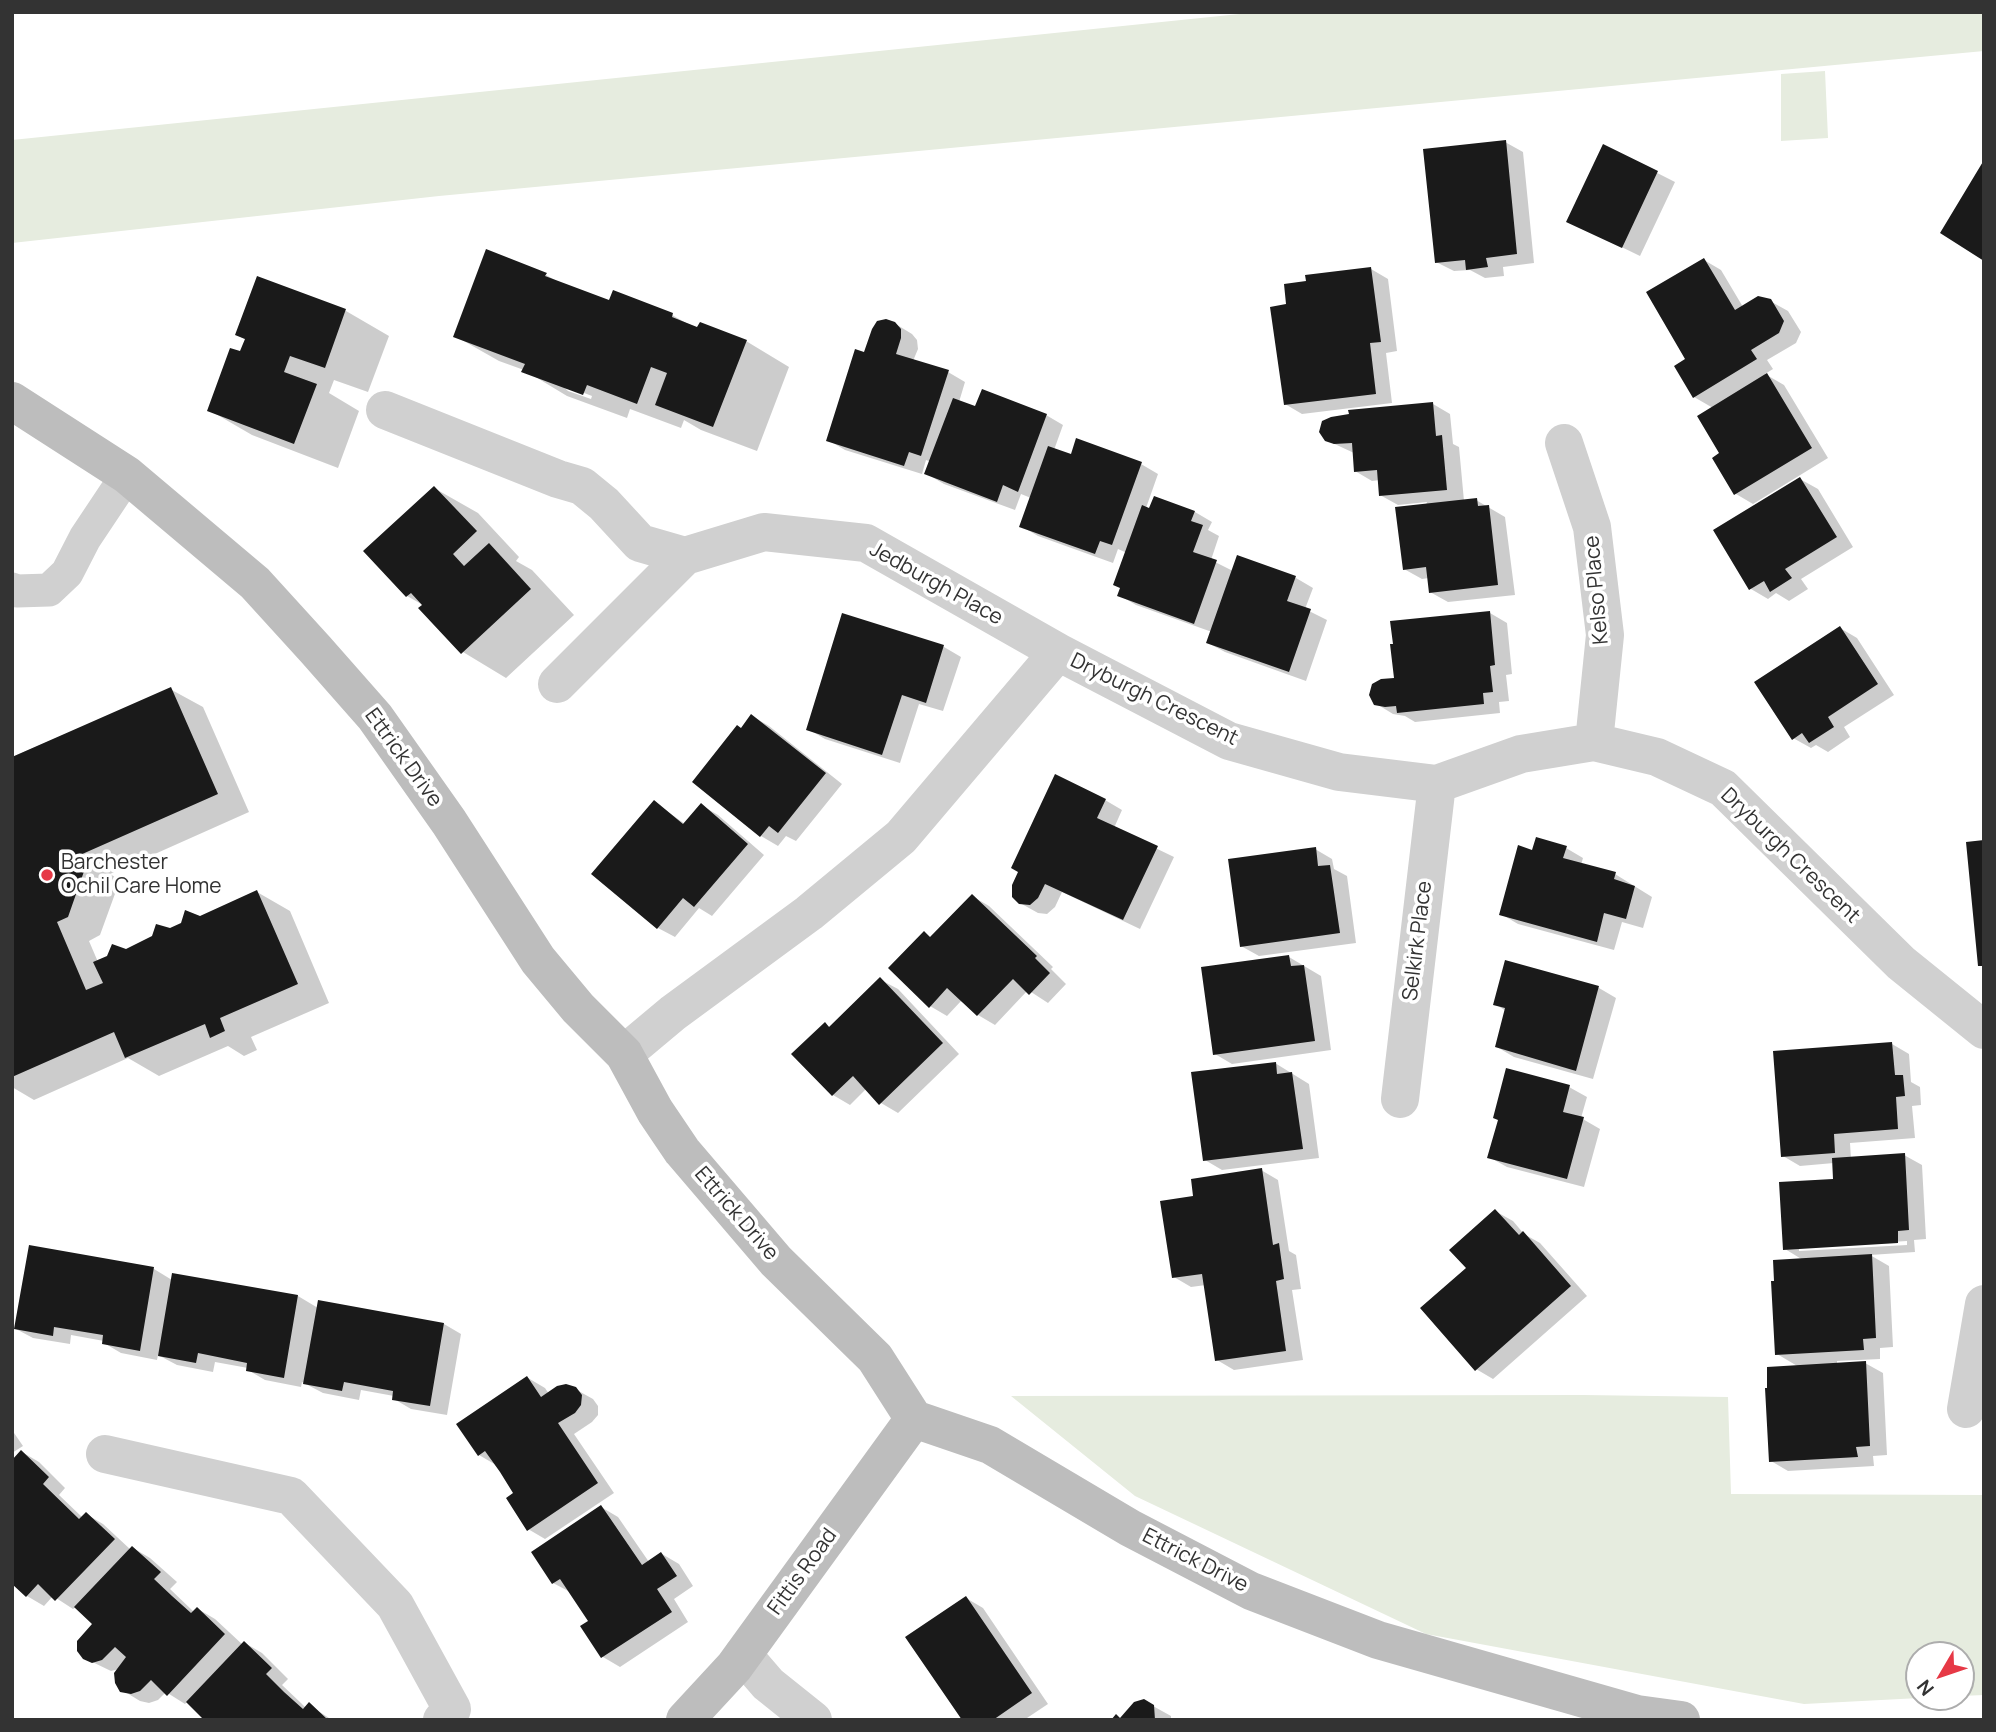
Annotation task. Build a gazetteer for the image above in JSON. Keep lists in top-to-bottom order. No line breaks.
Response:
{"streets":{"street":["Jedburgh Place","Kelso Place","Dryburgh Crescent","Ettrick Drive","Selkirk Place","Fittis Road"]},"crossings":[["Jedburgh Place","Dryburgh Crescent"],["Kelso Place","Dryburgh Crescent"],["Dryburgh Crescent","Ettrick Drive"],["Dryburgh Crescent","Selkirk Place"],["Ettrick Drive","Fittis Road"]],"places":["Barchester Ochil Care Home"],"north":"bottom left"}
